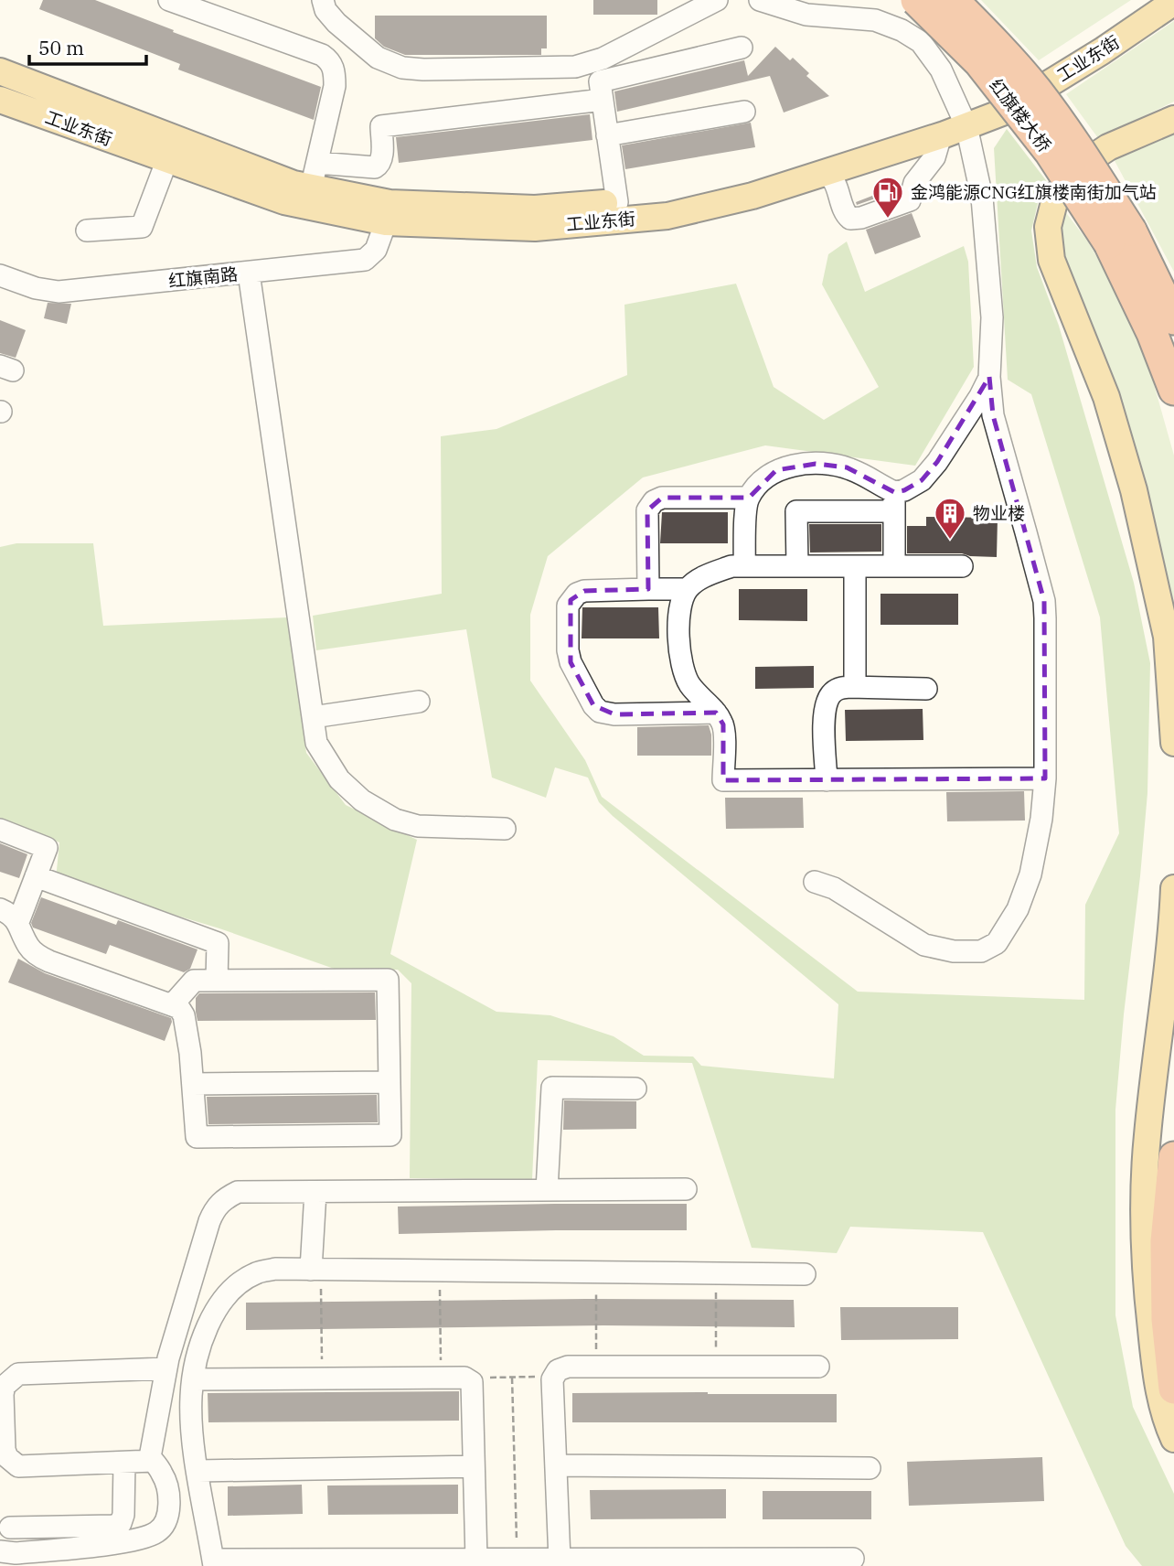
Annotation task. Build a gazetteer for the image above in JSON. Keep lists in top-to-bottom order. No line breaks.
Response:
{"streets":{"highway":["红旗楼大桥"],"main road":["工业东街"],"street":["红旗南路"]},"crossings":[["工业东街","红旗南路"]],"places":{"fuel station":["金鸿能源CNG红旗楼南街加气站"],"building":["物业楼"]},"scale_bar":"50 m"}
